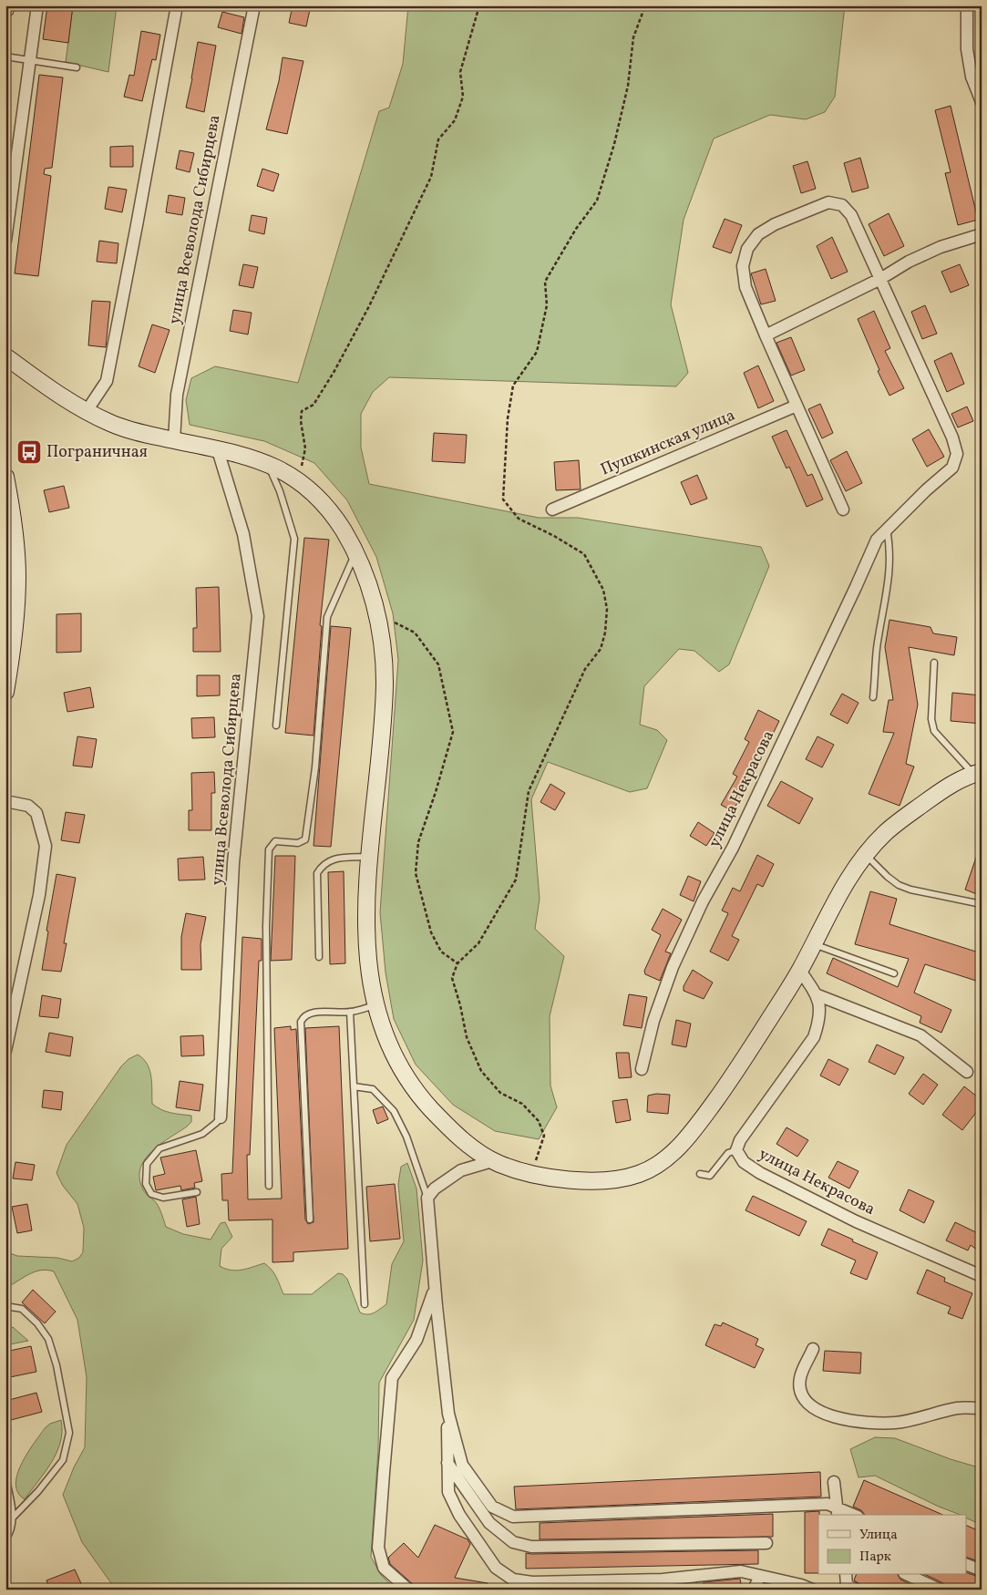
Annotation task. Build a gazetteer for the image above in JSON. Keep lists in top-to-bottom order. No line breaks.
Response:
{"streets":{"street":["улица Всеволода Сибирцева","Пушкинская улица","улица Некрасова"]},"places":{"bus stop":["Пограничная"]},"legend":["Улица","Парк"]}
